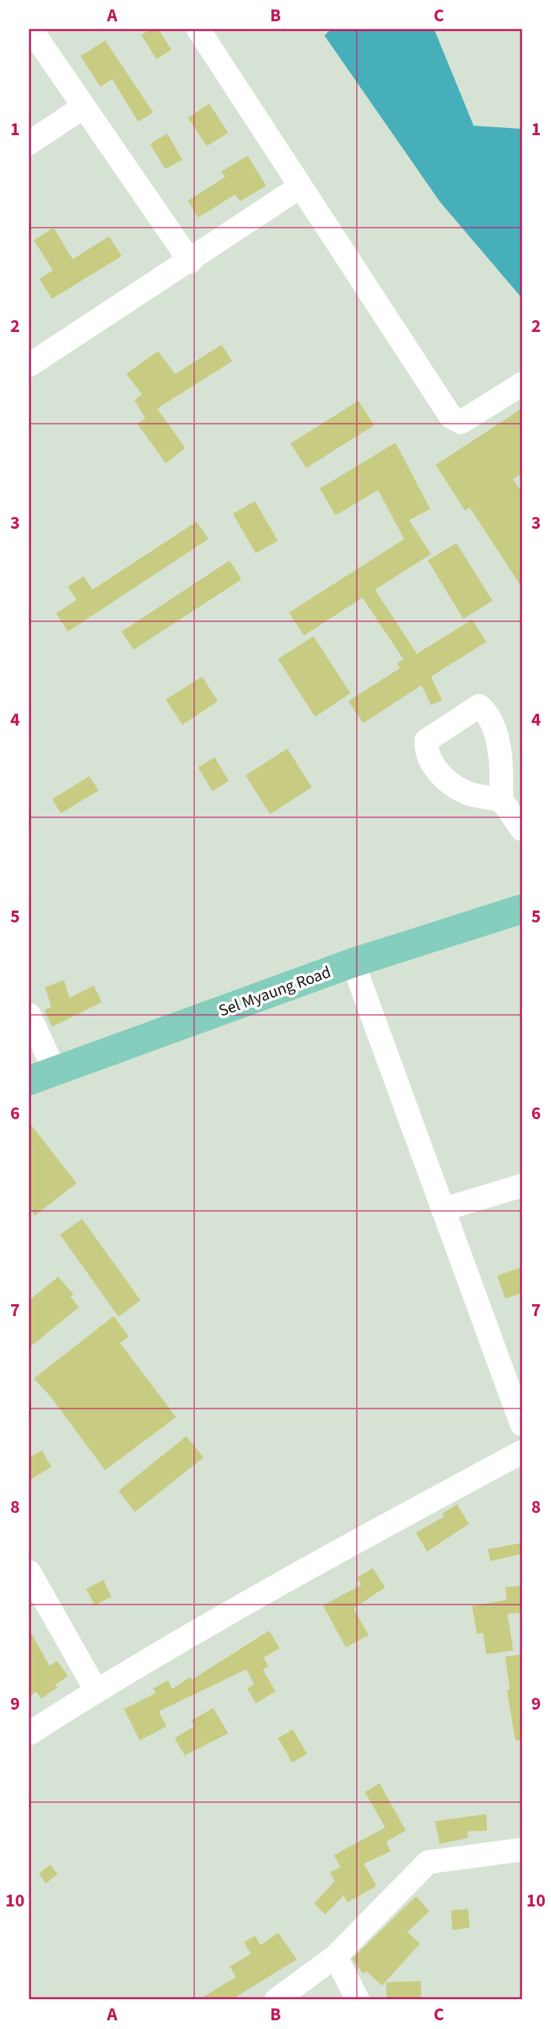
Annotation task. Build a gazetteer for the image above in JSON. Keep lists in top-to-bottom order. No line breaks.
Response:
{"streets":{"main road":["Sel Myaung Road"]},"grid":{"columns":["A","B","C"],"rows":["1","2","3","4","5","6","7","8","9","10"]}}
